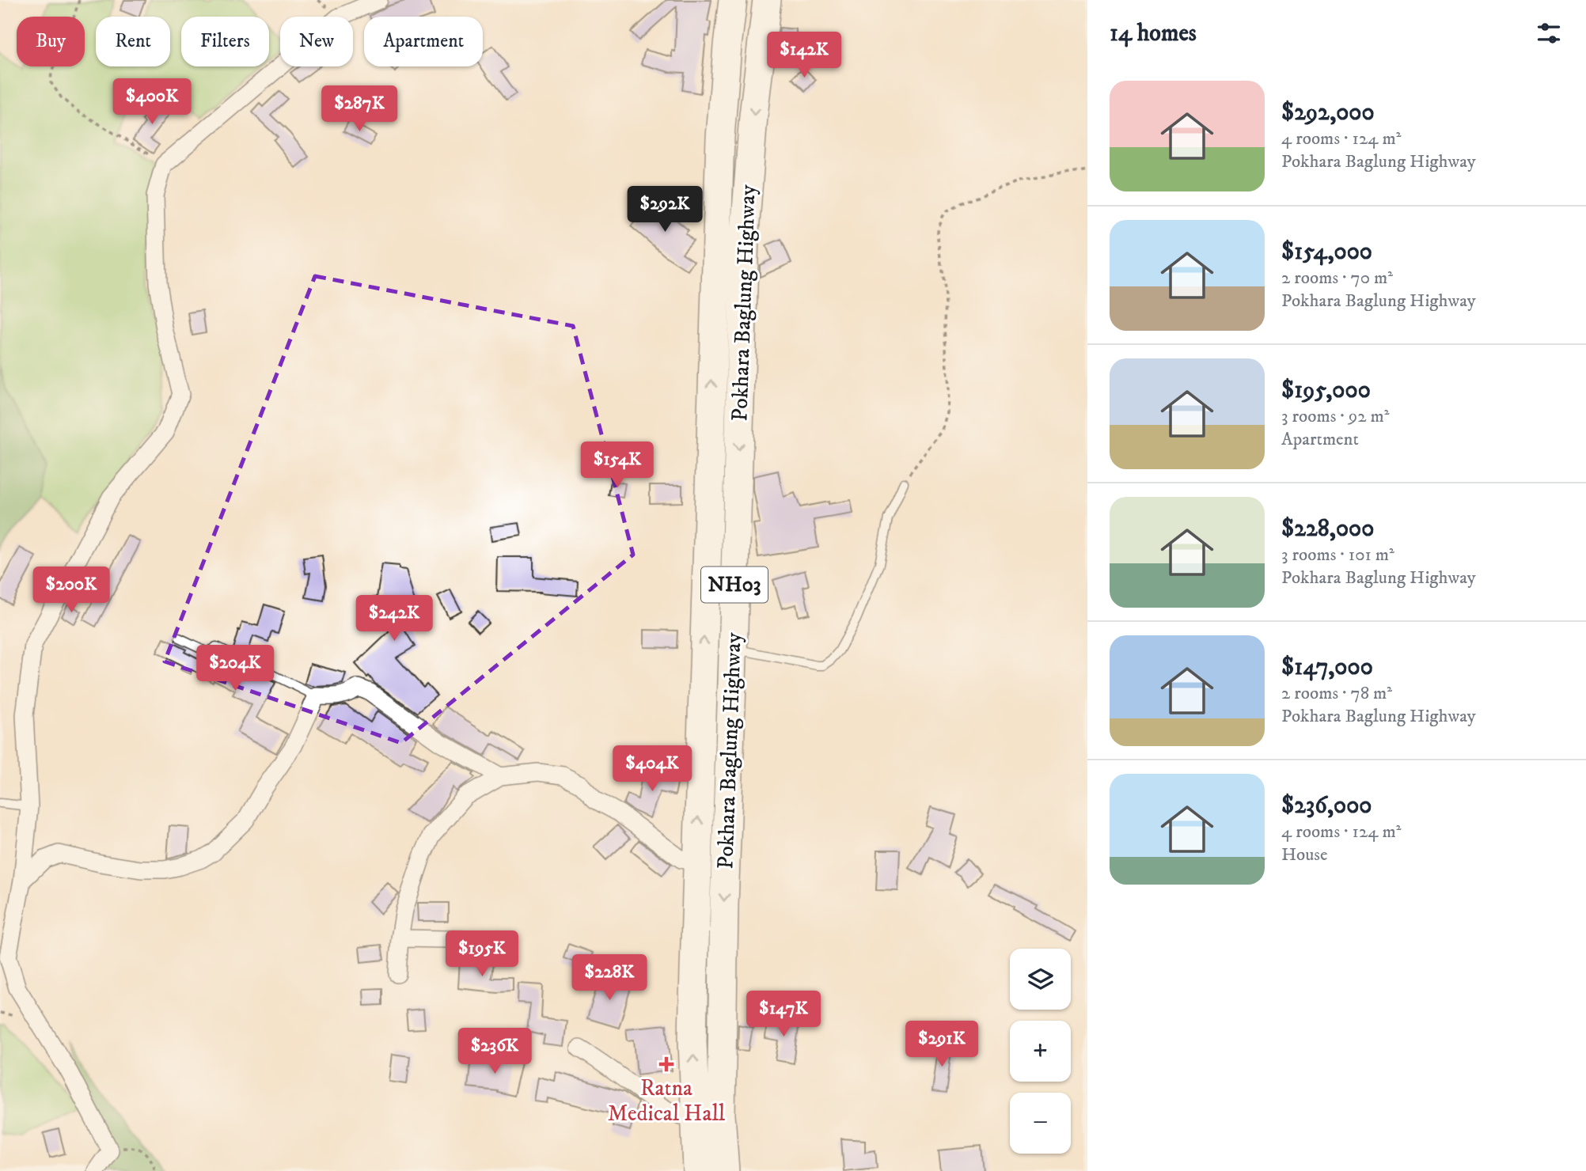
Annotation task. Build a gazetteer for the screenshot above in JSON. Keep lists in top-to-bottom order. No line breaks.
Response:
{"streets":{"highway":["Pokhara Baglung Highway","NH03"]},"places":{"health":["Ratna Medical Hall"]},"page":{"heading":"14 homes","chip":["Buy","Rent","Filters","New","Apartment"],"price":["$142K","$400K","$287K","$292K","$154K","$200K","$242K","$204K","$404K","$195K","$228K","$147K","$291K","$236K"],"list":[{"name":"$292,000","note":"4 rooms · 124 m² · Pokhara Baglung Highway"},{"name":"$154,000","note":"2 rooms · 70 m² · Pokhara Baglung Highway"},{"name":"$195,000","note":"3 rooms · 92 m² · Apartment"},{"name":"$228,000","note":"3 rooms · 101 m² · Pokhara Baglung Highway"},{"name":"$147,000","note":"2 rooms · 78 m² · Pokhara Baglung Highway"},{"name":"$236,000","note":"4 rooms · 124 m² · House"}],"map_buttons":["+","−"]}}
